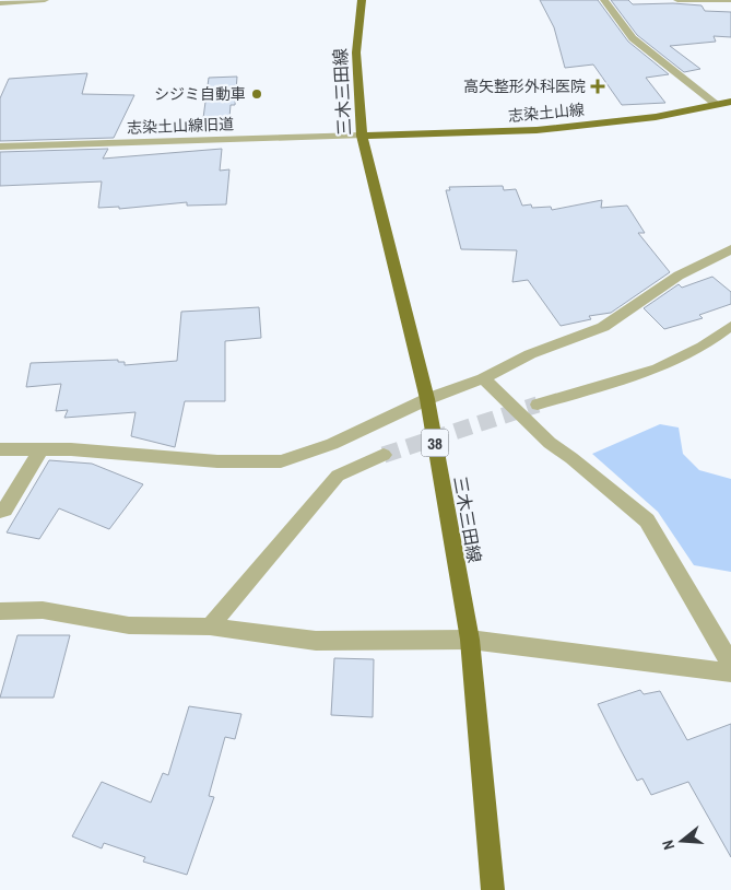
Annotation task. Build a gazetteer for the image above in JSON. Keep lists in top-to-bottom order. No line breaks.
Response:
{"streets":{"main road":["三木三田線","志染土山線","38"],"street":["志染土山線旧道"]},"crossings":[["三木三田線","志染土山線"],["三木三田線","志染土山線旧道"],["志染土山線","志染土山線旧道"]],"places":{"health":["高矢整形外科医院"],"other":["シジミ自動車"]},"north":"left"}
